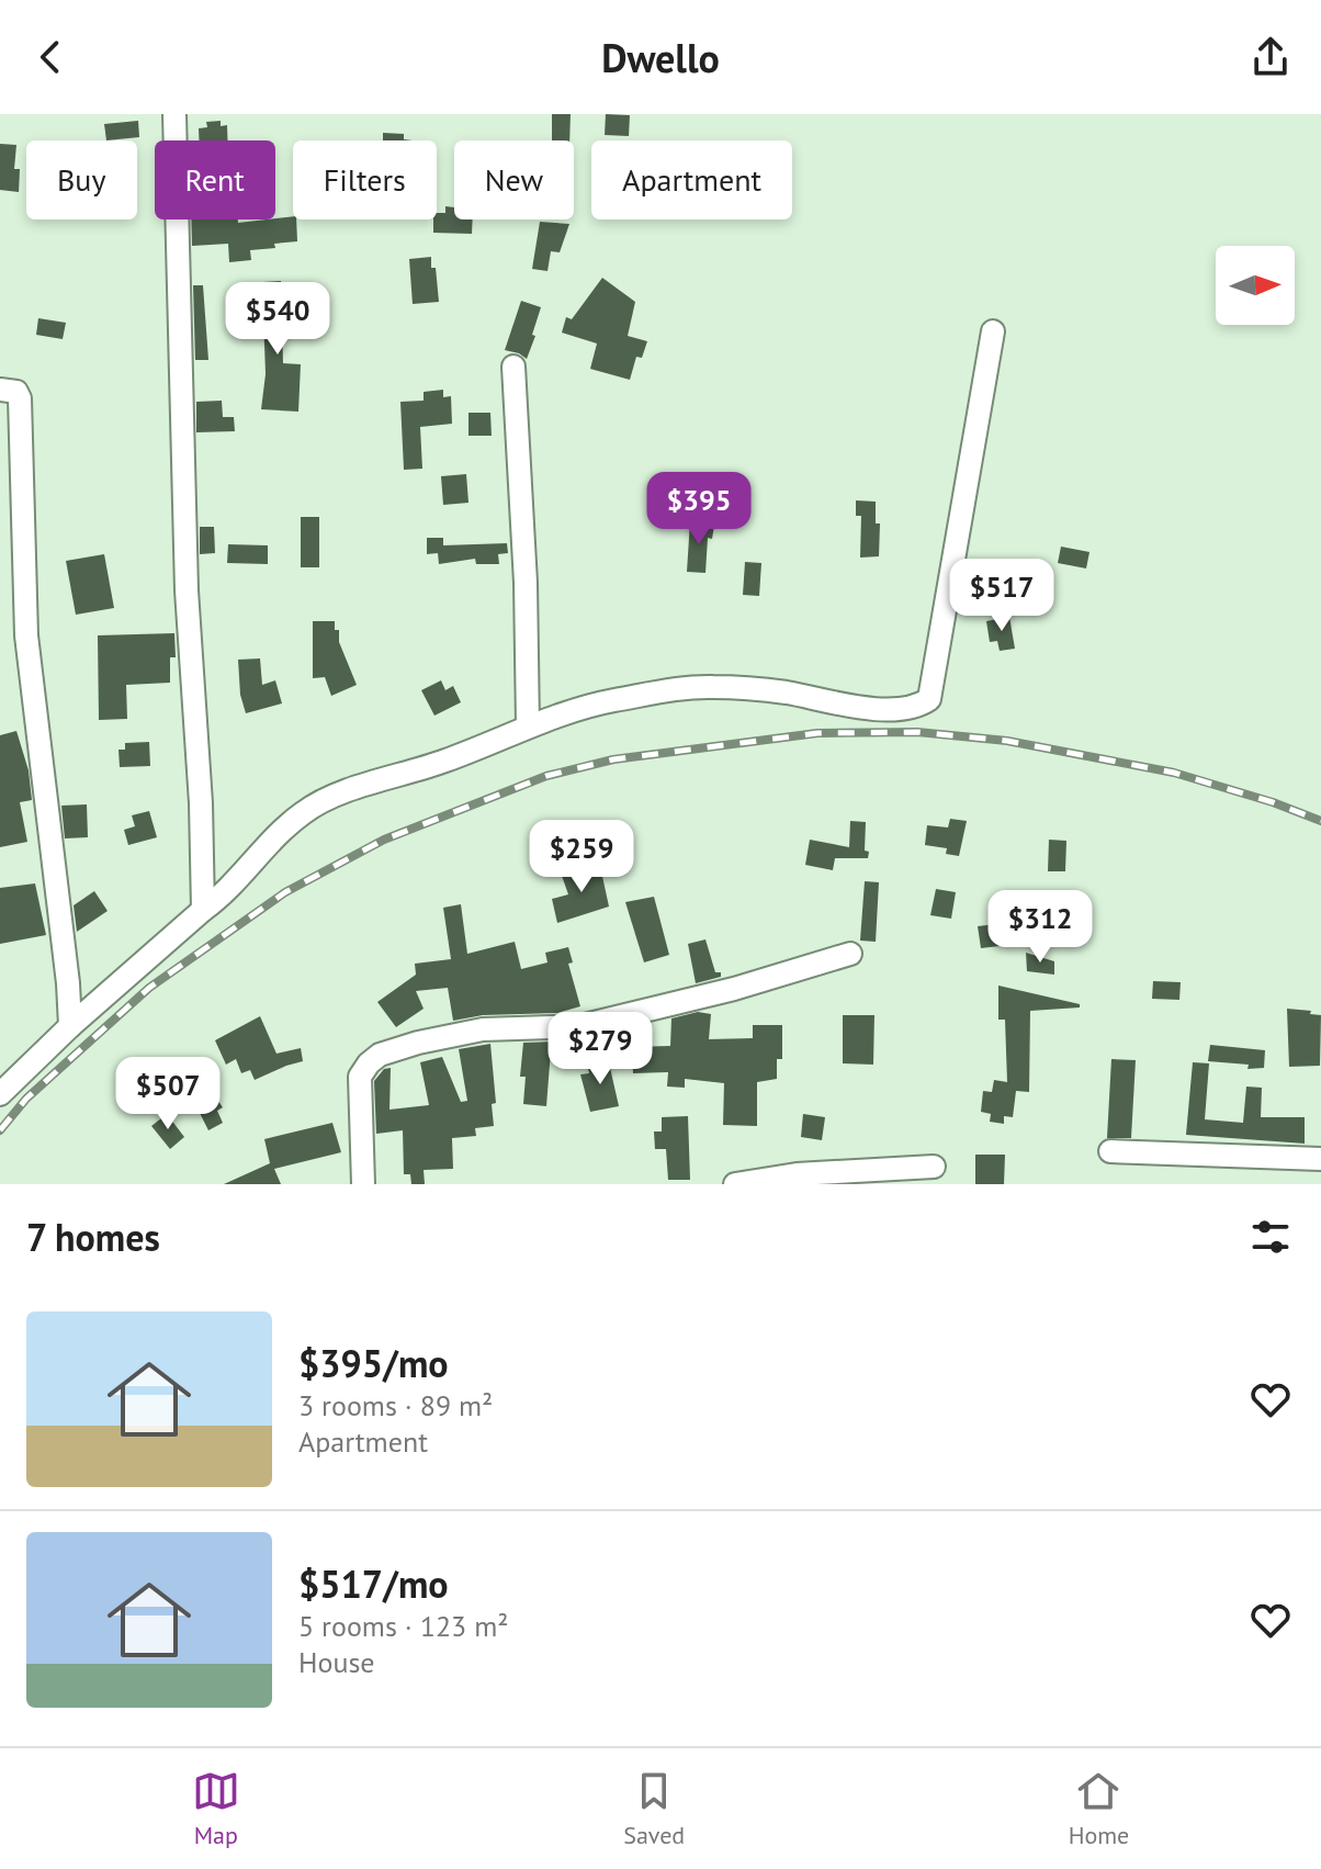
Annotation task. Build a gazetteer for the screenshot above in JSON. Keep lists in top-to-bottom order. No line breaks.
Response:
{"north":"right","page":{"header":"Dwello","chip":["Buy","Rent","Filters","New","Apartment"],"price":["$540","$395","$517","$259","$312","$279","$507"],"heading":"7 homes","list":[{"name":"$395/mo","note":"3 rooms · 89 m² · Apartment"},{"name":"$517/mo","note":"5 rooms · 123 m² · House"}],"tabs":["Map","Saved","Home"]}}
